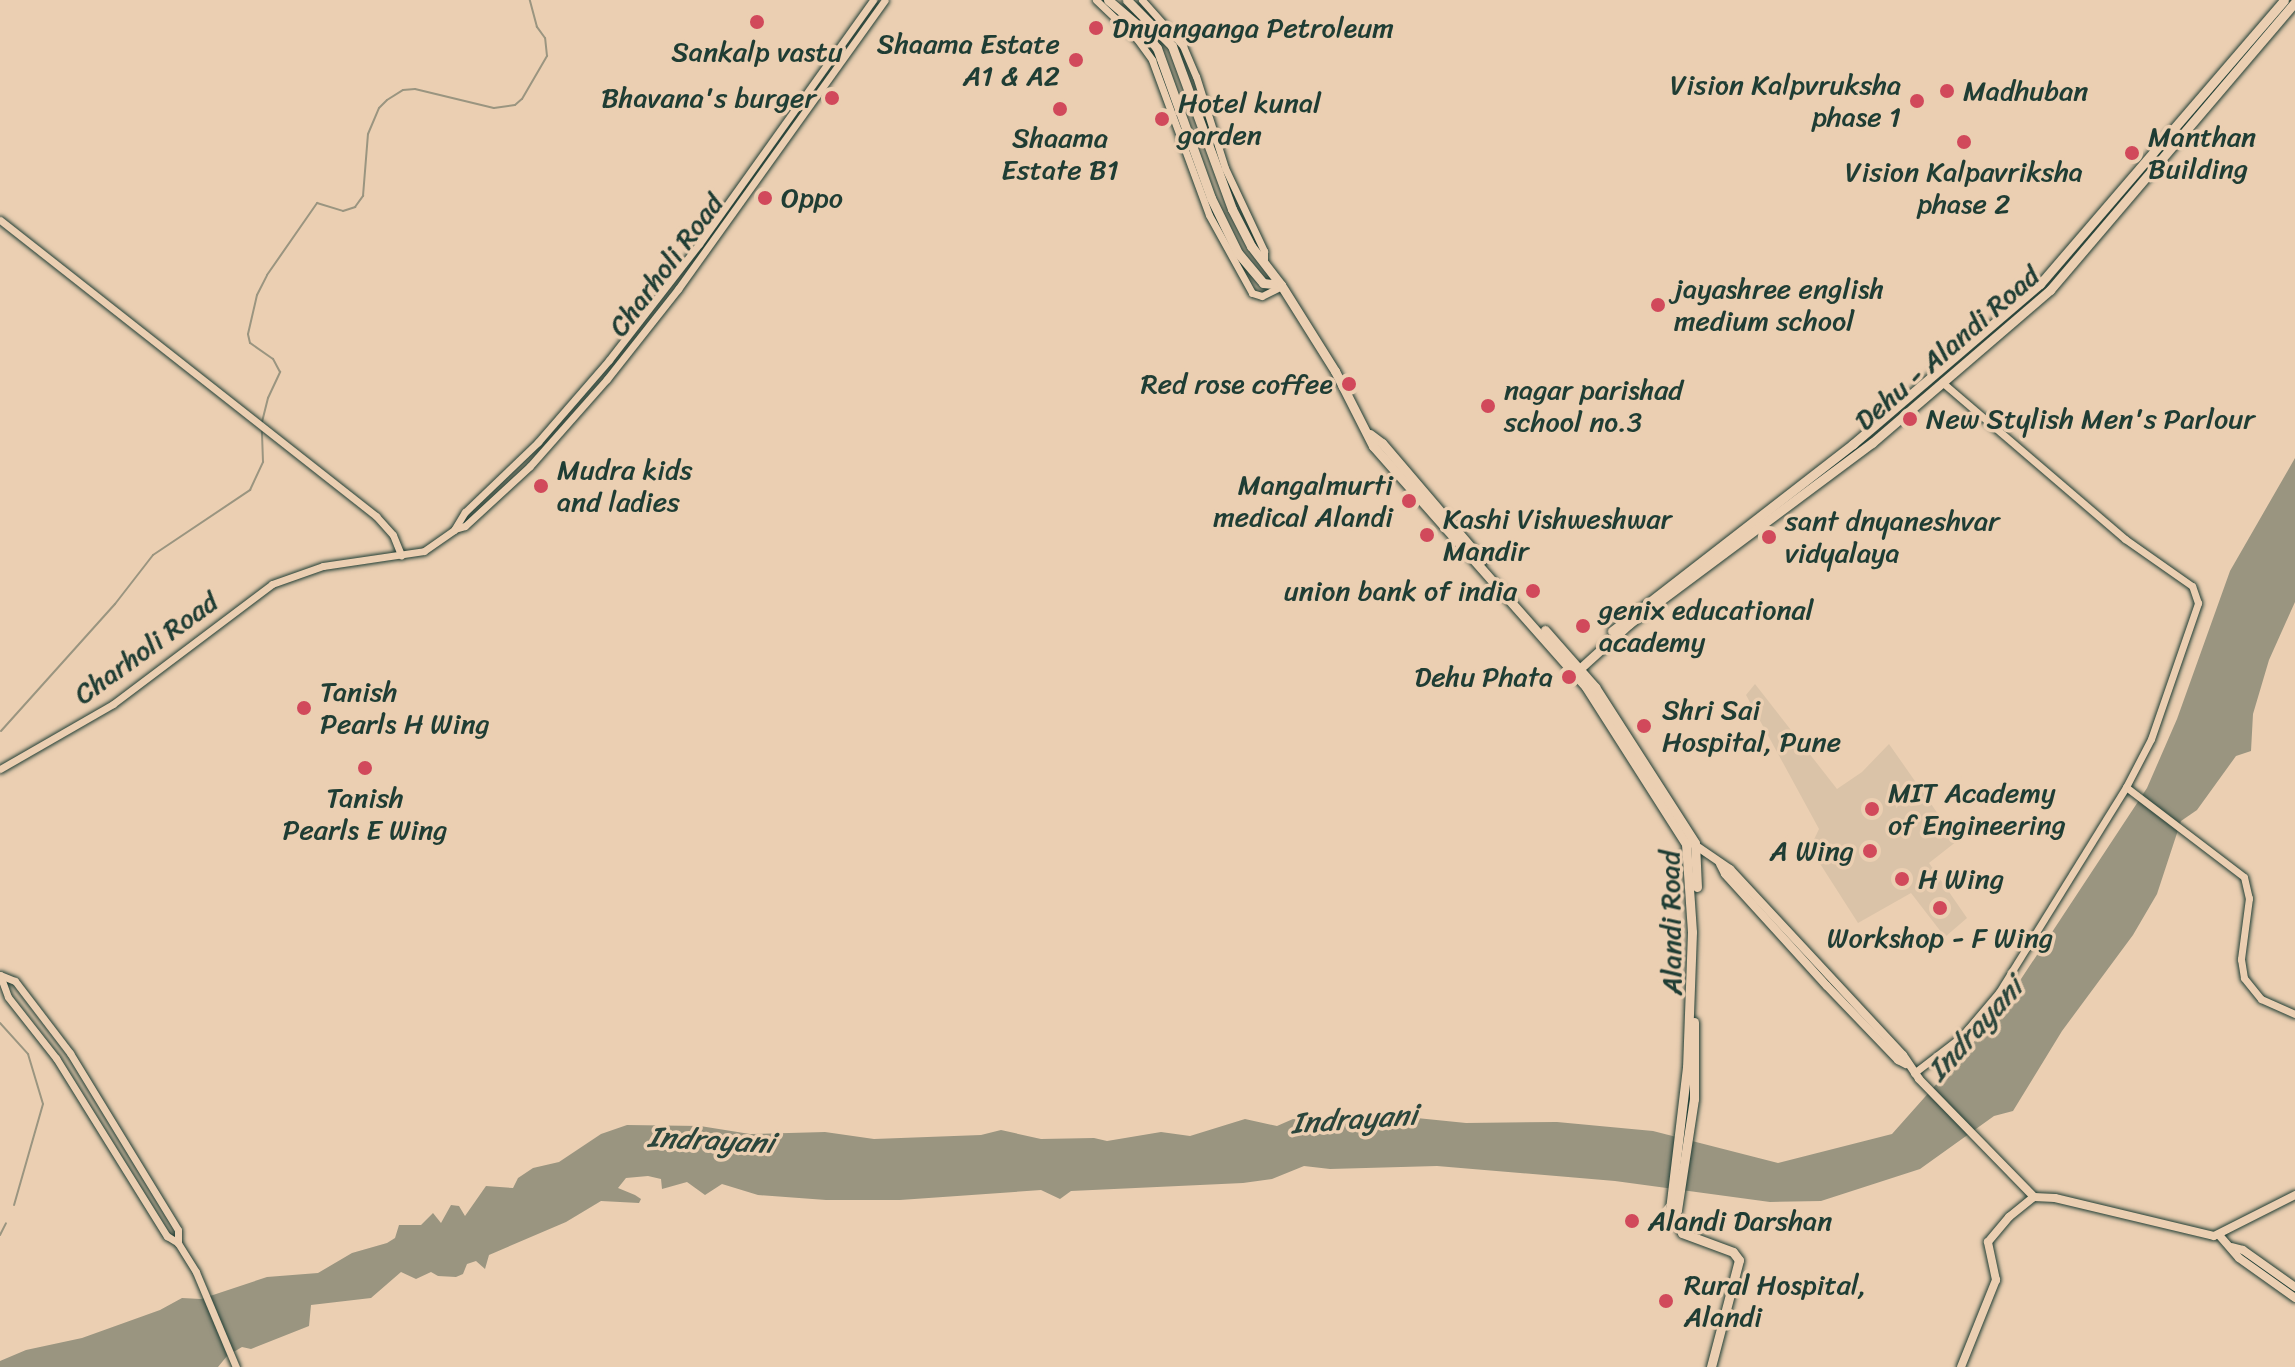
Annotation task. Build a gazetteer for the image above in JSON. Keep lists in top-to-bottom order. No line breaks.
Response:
{"streets":{"main road":["Dehu - Alandi Road","Alandi Road"],"street":["Charholi Road"]},"crossings":[["Dehu - Alandi Road","Alandi Road"]],"water":["Indrayani"],"places":["Sankalp vastu","Dnyanganga Petroleum","Shaama Estate A1 & A2","Madhuban","Bhavana's burger","Vision Kalpvruksha phase 1","Shaama Estate B1","Hotel kunal garden","Vision Kalpavriksha phase 2","Manthan Building","Oppo","jayashree english medium school","Red rose coffee","nagar parishad school no.3","New Stylish Men's Parlour","Mudra kids and ladies","Mangalmurti medical Alandi","Kashi Vishweshwar Mandir","sant dnyaneshvar vidyalaya","union bank of india","genix educational academy","Dehu Phata","Tanish Pearls H Wing","Shri Sai Hospital, Pune","Tanish Pearls E Wing","MIT Academy of Engineering","A Wing","H Wing","Workshop - F Wing","Alandi Darshan","Rural Hospital, Alandi"]}
